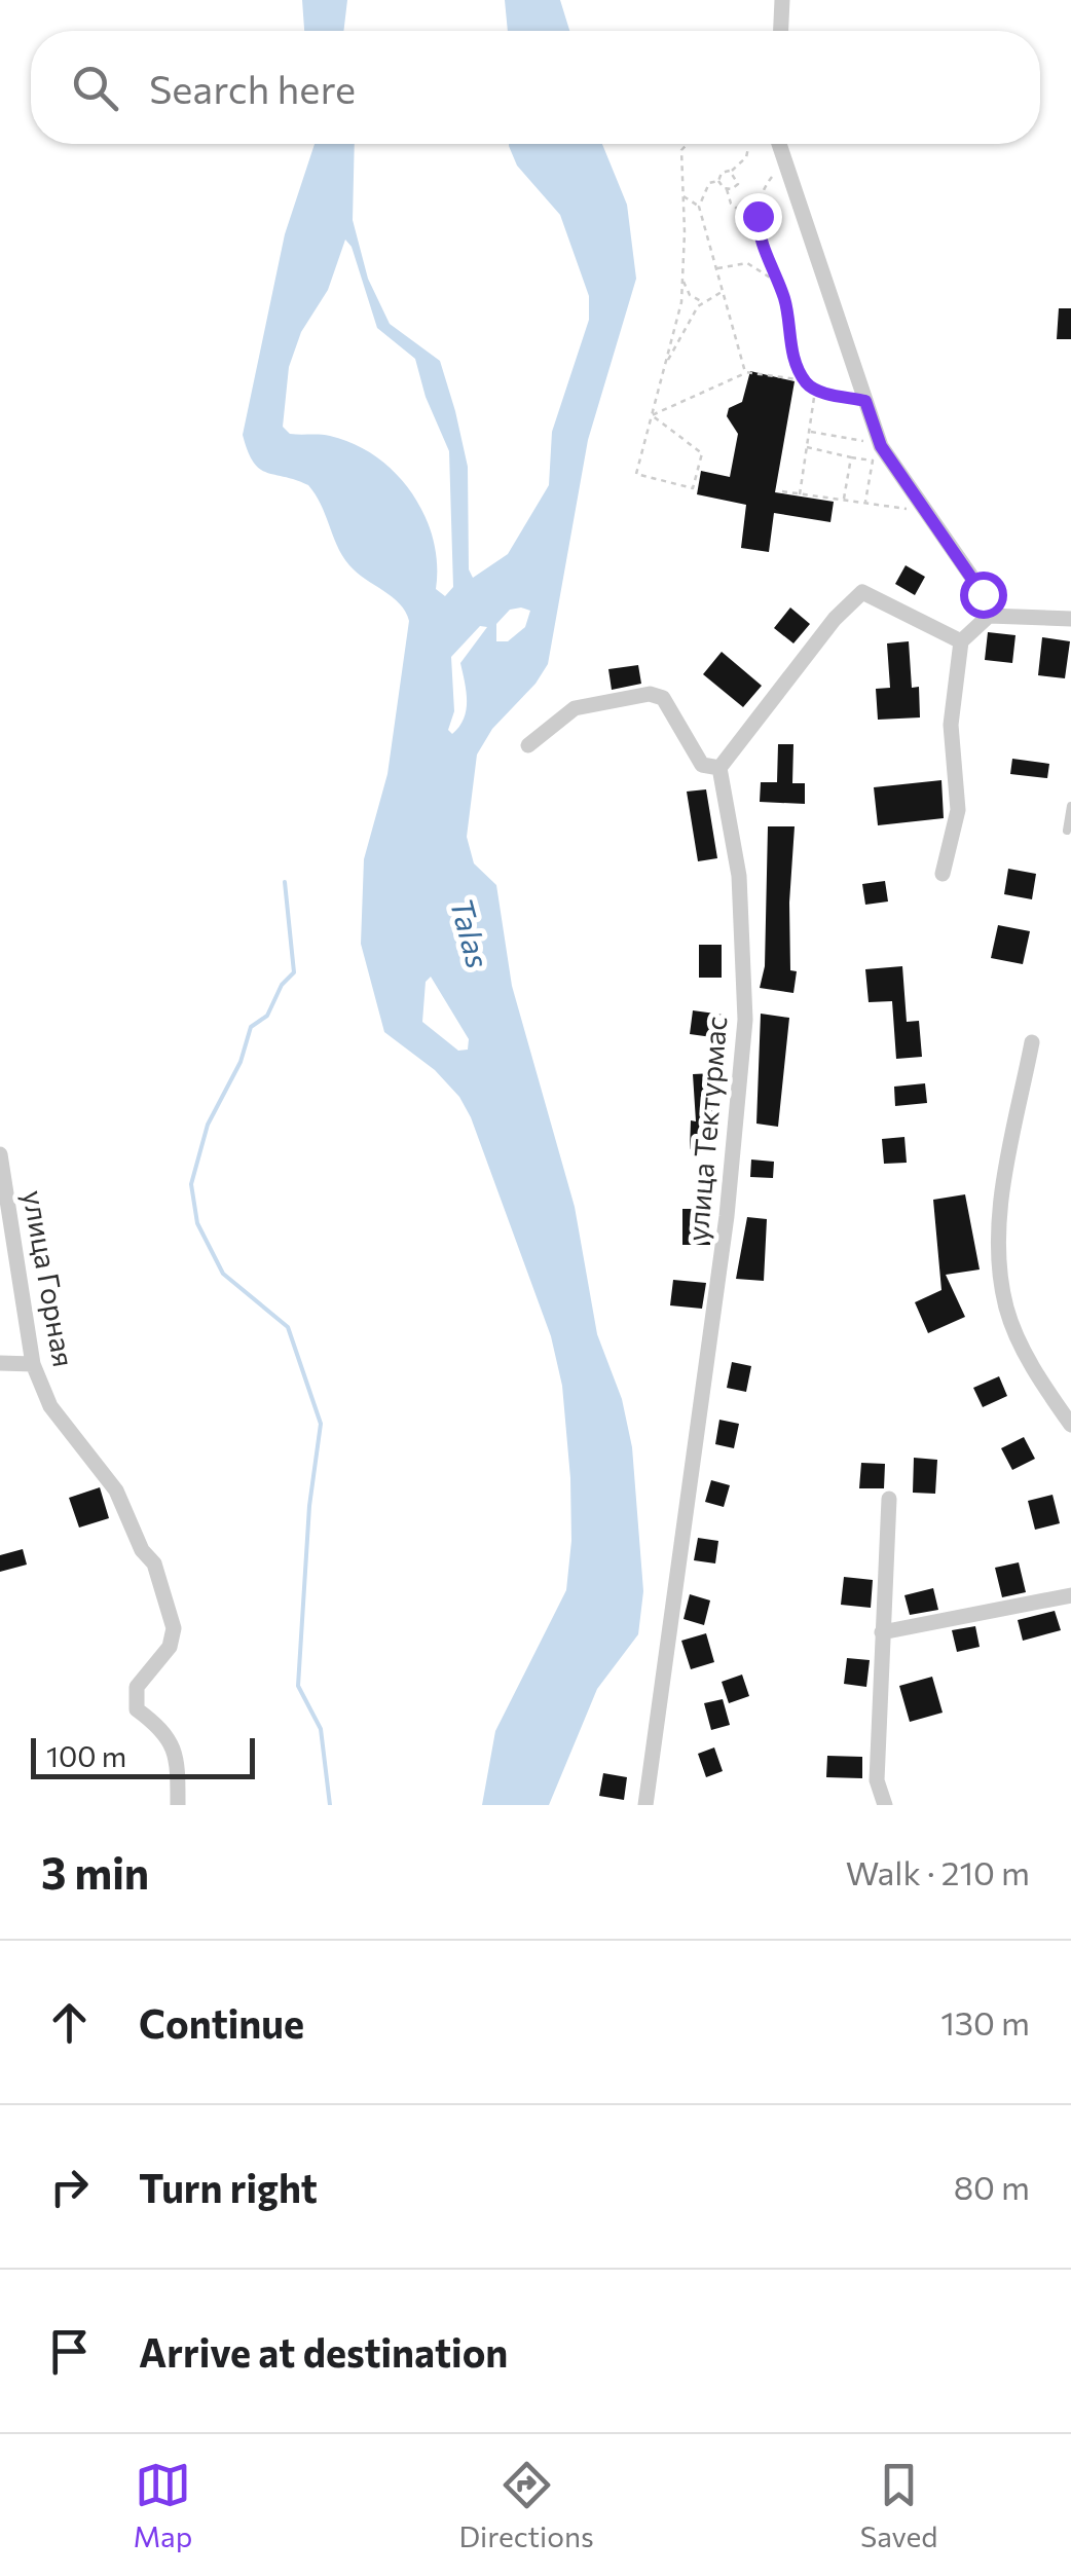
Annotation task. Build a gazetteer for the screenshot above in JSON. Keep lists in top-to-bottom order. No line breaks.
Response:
{"streets":{"street":["улица Тектурмас","улица Горная"]},"water":["Talas"],"scale_bar":"100 m","page":{"search":"Search here","scale":"100 m","heading":["3 min","Walk · 210 m"],"list":[["Continue","130 m"],["Turn right","80 m"],"Arrive at destination"],"nav":["Map","Directions","Saved"]}}
